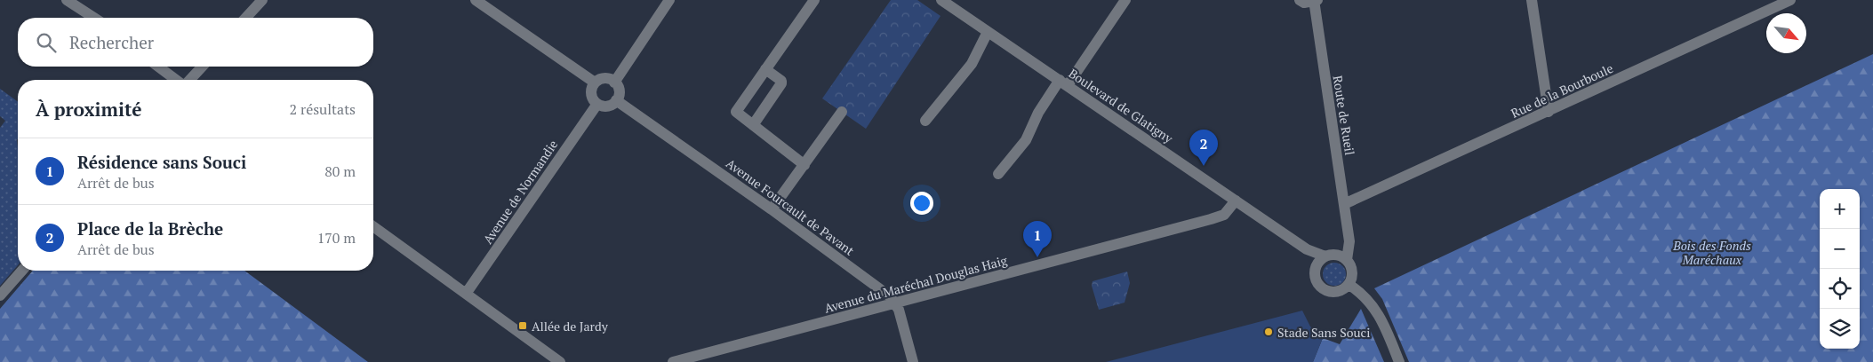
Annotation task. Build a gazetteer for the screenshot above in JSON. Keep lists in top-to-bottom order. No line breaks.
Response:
{"streets":{"street":["Rue de la Bourboule","Boulevard de Glatigny","Route de Rueil","Avenue de Normandie","Avenue Fourcault de Pavant","Avenue du Maréchal Douglas Haig"]},"crossings":[["Rue de la Bourboule","Route de Rueil"],["Boulevard de Glatigny","Route de Rueil"],["Boulevard de Glatigny","Avenue du Maréchal Douglas Haig"],["Avenue de Normandie","Avenue Fourcault de Pavant"],["Avenue Fourcault de Pavant","Avenue du Maréchal Douglas Haig"]],"parks":["Bois des Fonds Maréchaux"],"places":{"transit":["Allée de Jardy"],"other":["Stade Sans Souci"]},"north":"bottom right","page":{"search":"Rechercher","heading":["À proximité","2 résultats"],"pins":["2","1"],"list":[{"mark":"1","name":"Résidence sans Souci","note":"Arrêt de bus","value":"80 m"},{"mark":"2","name":"Place de la Brèche","note":"Arrêt de bus","value":"170 m"}],"map_buttons":["+","−"]}}
